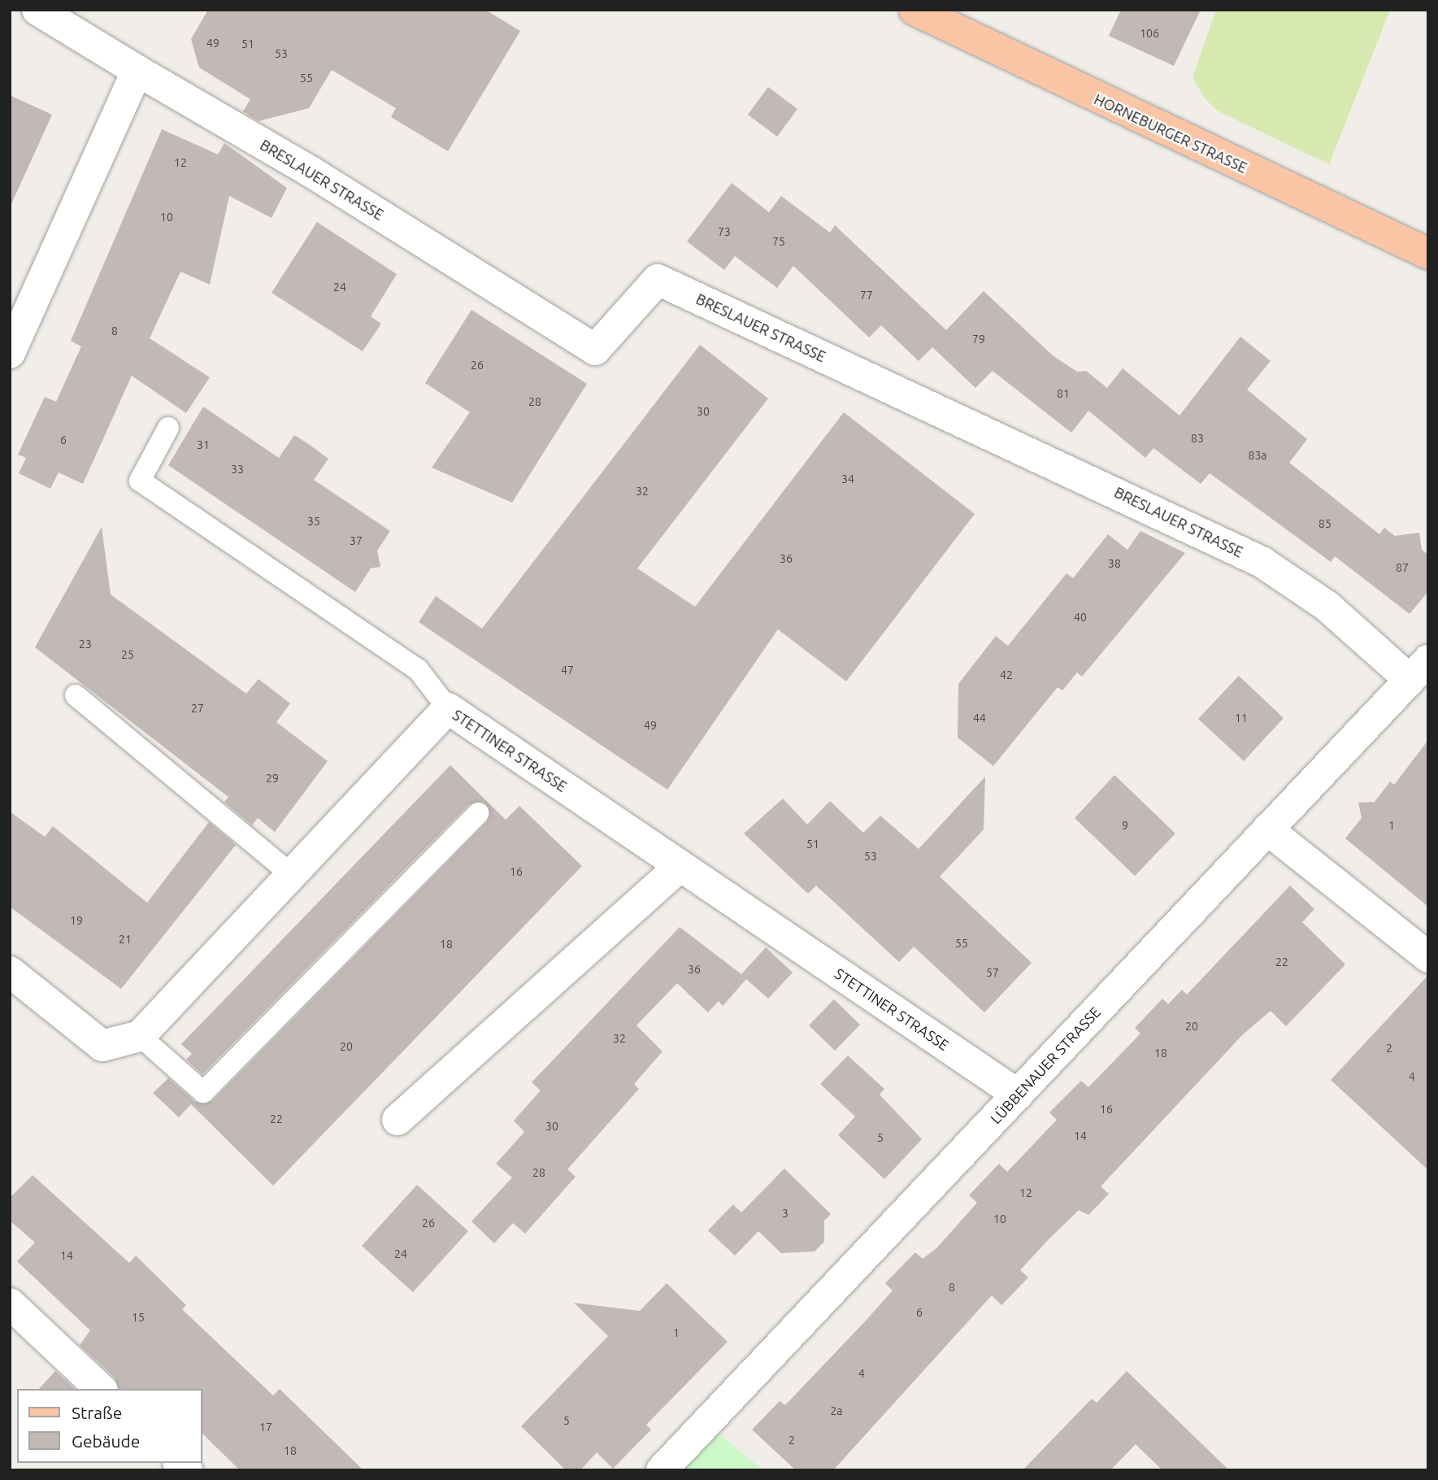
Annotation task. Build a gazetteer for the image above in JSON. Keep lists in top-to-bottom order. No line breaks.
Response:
{"streets":{"main road":["HORNEBURGER STRASSE"],"street":["BRESLAUER STRASSE","STETTINER STRASSE","LÜBBENAUER STRASSE"]},"crossings":[["BRESLAUER STRASSE","LÜBBENAUER STRASSE"],["STETTINER STRASSE","LÜBBENAUER STRASSE"]],"house_numbers":["106","49","51","53","55","12","10","73","75","24","77","8","79","26","81","28","30","83","6","31","83a","33","34","32","35","85","37","36","38","87","40","23","25","47","42","27","44","11","49","29","9","1","51","53","16","19","21","55","18","22","36","57","20","32","20","2","18","4","16","22","30","14","5","28","12","3","10","26","24","14","8","6","15","1","4","2a","5","17","2","18"],"legend":["Straße","Gebäude"]}
